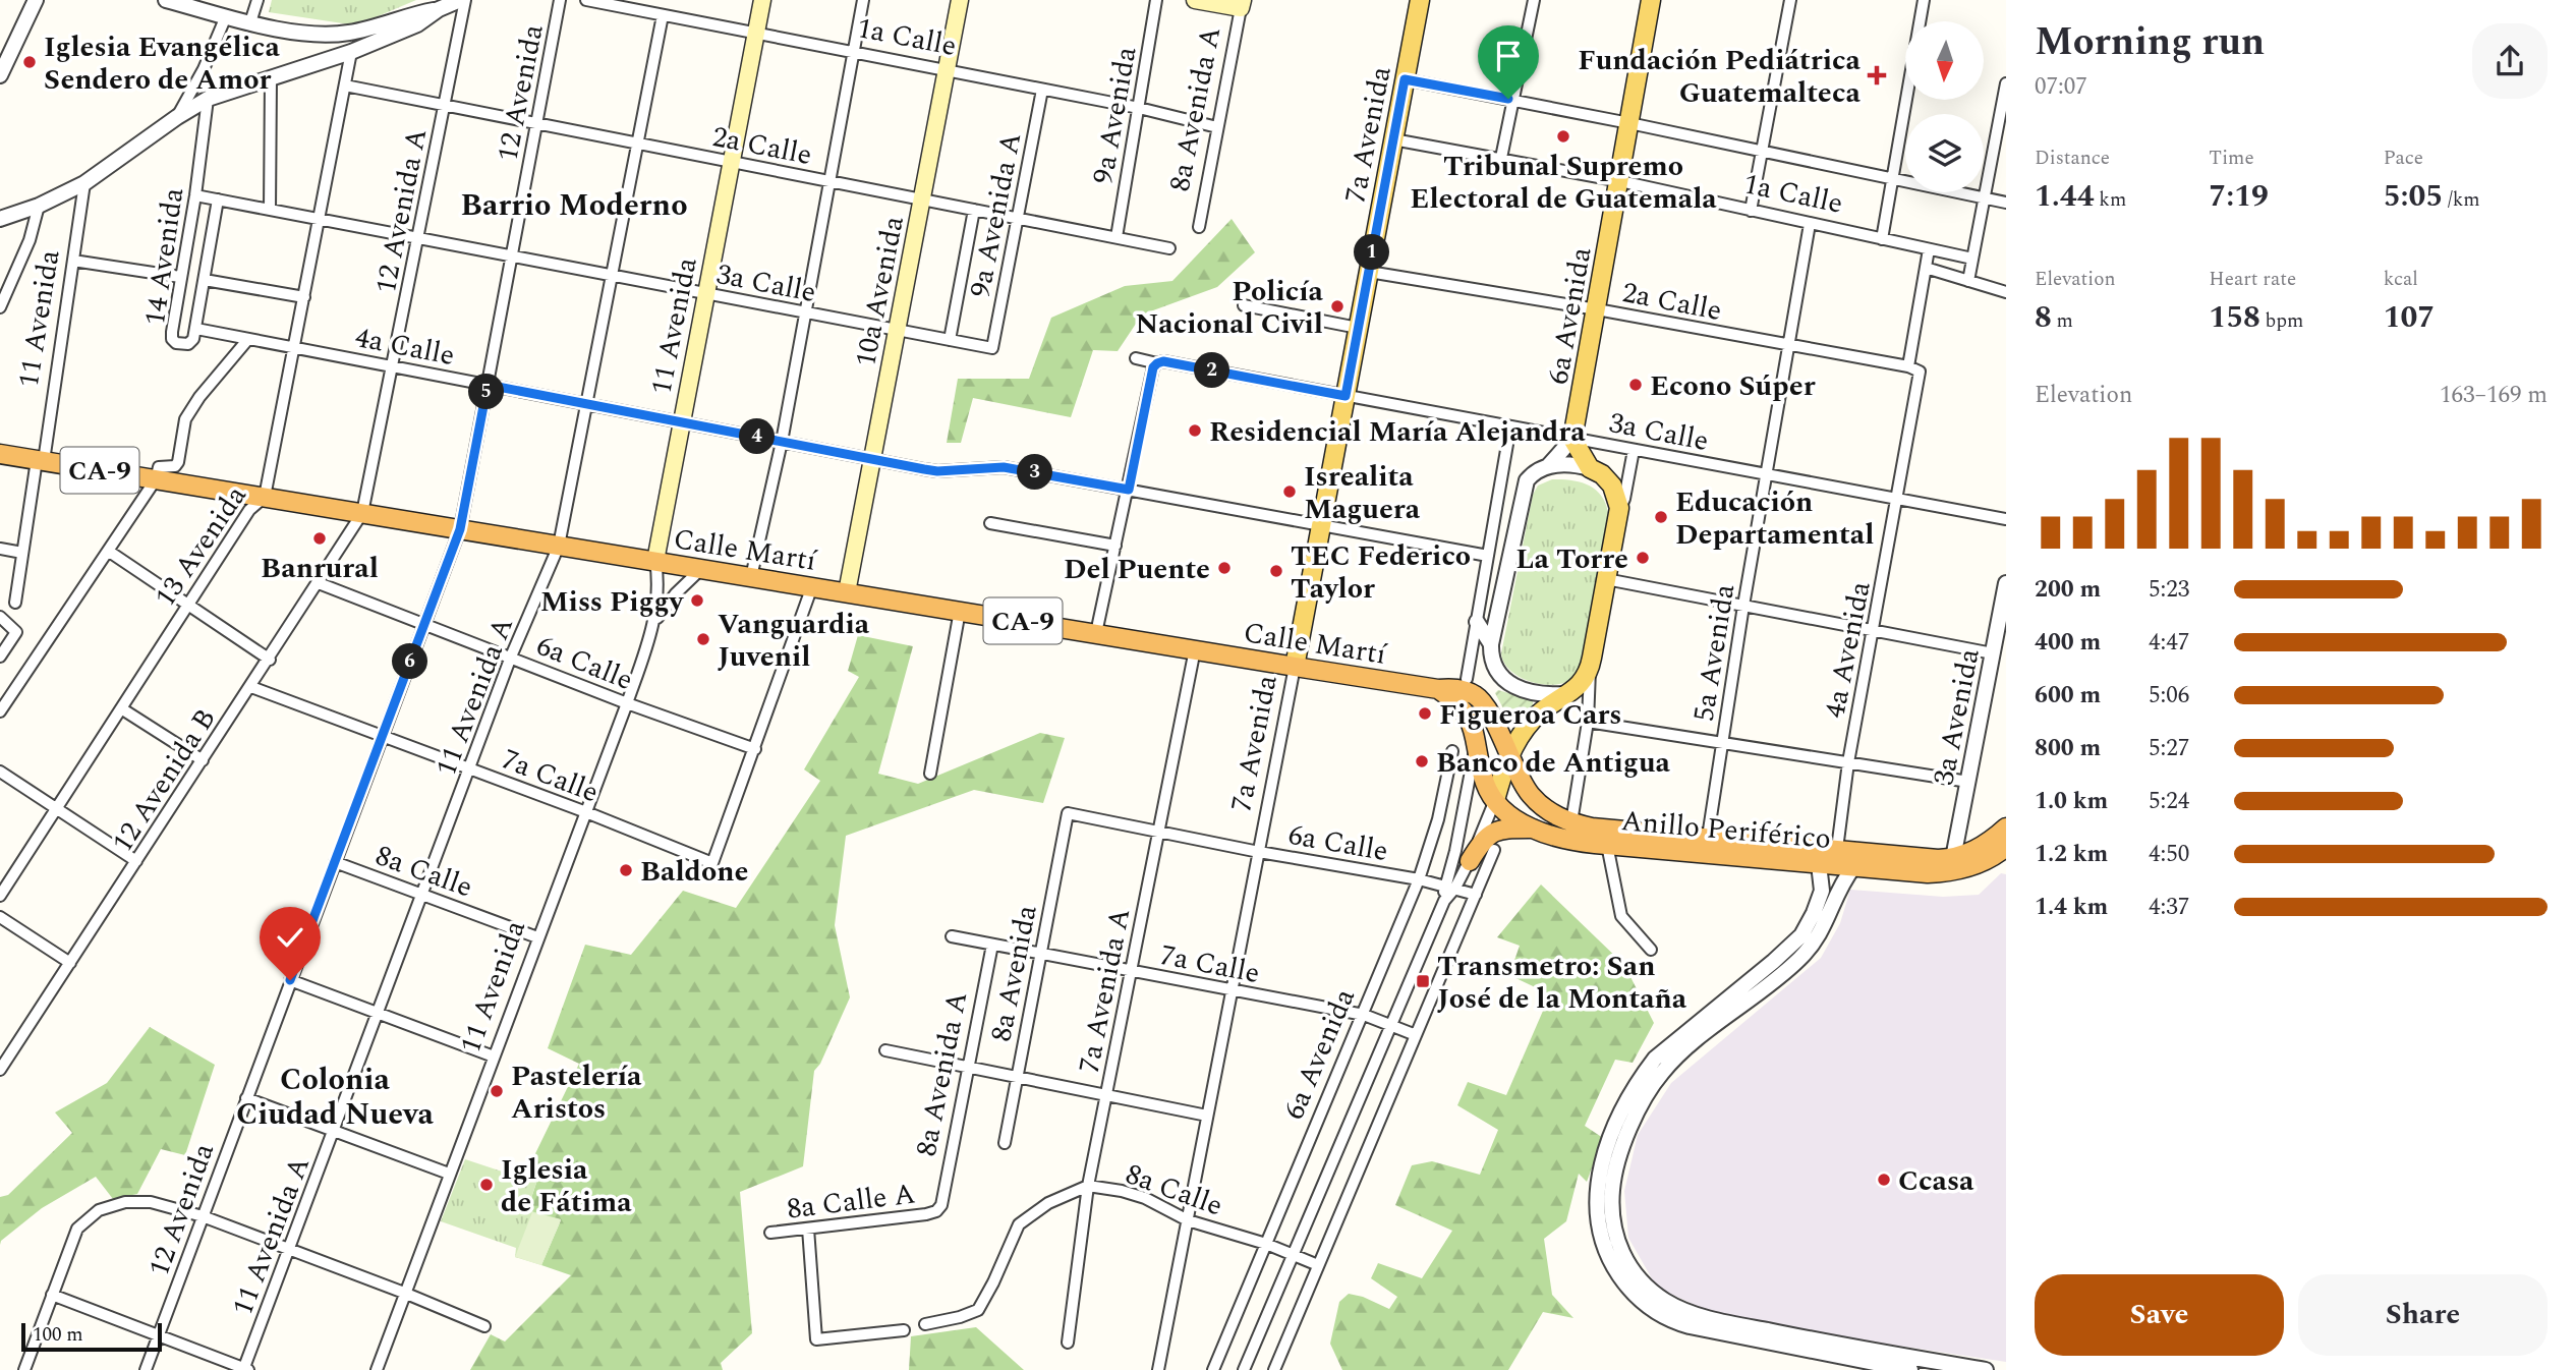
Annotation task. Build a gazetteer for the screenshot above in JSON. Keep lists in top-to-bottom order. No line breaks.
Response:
{"streets":{"highway":["CA-9","Calle Martí","Anillo Periférico"],"main road":["7a Avenida","10a Avenida","6a Avenida","11 Avenida"],"street":["1a Calle","12 Avenida","8a Avenida A","9a Avenida","2a Calle","12 Avenida A","9a Avenida A","14 Avenida","3a Calle","4a Calle","13 Avenida","4a Avenida","5a Avenida","6a Calle","11 Avenida A","3a Avenida","7a Calle","12 Avenida B","8a Calle","8a Avenida","7a Avenida A","8a Calle A"]},"crossings":[["1a Calle","8a Avenida A"],["1a Calle","9a Avenida"],["1a Calle","7a Avenida"],["1a Calle","9a Avenida A"],["1a Calle","10a Avenida"],["1a Calle","6a Avenida"],["1a Calle","11 Avenida"],["1a Calle","5a Avenida"],["1a Calle","11 Avenida A"],["12 Avenida","2a Calle"],["12 Avenida","3a Calle"],["12 Avenida","4a Calle"],["12 Avenida","Calle Martí"],["12 Avenida","6a Calle"],["12 Avenida","7a Calle"],["12 Avenida","8a Calle"],["8a Avenida A","7a Calle"],["8a Avenida A","8a Calle A"],["9a Avenida","2a Calle"],["7a Avenida","2a Calle"],["7a Avenida","3a Calle"],["7a Avenida","4a Calle"],["7a Avenida","Calle Martí"],["7a Avenida","6a Calle"],["7a Avenida","7a Calle"],["7a Avenida","8a Calle"],["2a Calle","12 Avenida A"],["2a Calle","9a Avenida A"],["2a Calle","10a Avenida"],["2a Calle","6a Avenida"],["2a Calle","11 Avenida"],["2a Calle","13 Avenida"],["2a Calle","4a Avenida"],["2a Calle","5a Avenida"],["2a Calle","11 Avenida A"],["12 Avenida A","3a Calle"],["12 Avenida A","4a Calle"],["12 Avenida A","Calle Martí"],["12 Avenida A","12 Avenida B"],["9a Avenida A","3a Calle"],["14 Avenida","3a Calle"],["14 Avenida","4a Calle"],["3a Calle","10a Avenida"],["3a Calle","6a Avenida"],["3a Calle","11 Avenida"],["3a Calle","13 Avenida"],["3a Calle","4a Avenida"],["3a Calle","5a Avenida"],["3a Calle","11 Avenida A"],["10a Avenida","4a Calle"],["10a Avenida","Calle Martí"],["6a Avenida","6a Calle"],["6a Avenida","7a Calle"],["6a Avenida","8a Calle"],["11 Avenida","4a Calle"],["11 Avenida","CA-9"],["11 Avenida","Calle Martí"],["11 Avenida","6a Calle"],["11 Avenida","7a Calle"],["11 Avenida","8a Calle"],["4a Calle","13 Avenida"],["4a Calle","11 Avenida A"],["CA-9","Calle Martí"],["13 Avenida","Calle Martí"],["Calle Martí","11 Avenida A"],["Calle Martí","12 Avenida B"],["Calle Martí","Anillo Periférico"],["Calle Martí","7a Avenida A"],["4a Avenida","Anillo Periférico"],["5a Avenida","Anillo Periférico"],["6a Calle","11 Avenida A"],["6a Calle","7a Calle"],["6a Calle","12 Avenida B"],["6a Calle","8a Avenida"],["6a Calle","7a Avenida A"],["11 Avenida A","7a Calle"],["11 Avenida A","8a Calle"],["3a Avenida","Anillo Periférico"],["7a Calle","12 Avenida B"],["7a Calle","8a Avenida"],["7a Calle","7a Avenida A"],["8a Calle","7a Avenida A"]],"districts":["Barrio Moderno","Colonia Ciudad Nueva"],"places":{"other":["Iglesia Evangélica Sendero de Amor","Tribunal Supremo Electoral de Guatemala","Policía Nacional Civil","Econo Súper","Residencial María Alejandra","Isrealita Maguera","Educación Departamental","Banrural","La Torre","Del Puente","TEC Federico Taylor","Miss Piggy","Vanguardia Juvenil","Figueroa Cars","Banco de Antigua","Baldone","Pastelería Aristos","Ccasa","Iglesia de Fátima"],"health":["Fundación Pediátrica Guatemalteca"],"transit":["Transmetro: San José de la Montaña"]},"scale_bar":"100 m","north":"bottom","page":{"heading":["Morning run","07:07"],"stats":[["Distance","1.44 km"],["Time","7:19"],["Pace","5:05 /km"],["Elevation","8 m"],["Heart rate","158 bpm"],["kcal","107"]],"pins":["1","2","5","4","3","6"],"chart":["Elevation","163–169 m"],"list":[{"name":"200 m","note":"5:23"},{"name":"400 m","note":"4:47"},{"name":"600 m","note":"5:06"},{"name":"800 m","note":"5:27"},{"name":"1.0 km","note":"5:24"},{"name":"1.2 km","note":"4:50"},{"name":"1.4 km","note":"4:37"}],"buttons":["Save","Share"],"scale":"100 m"}}
